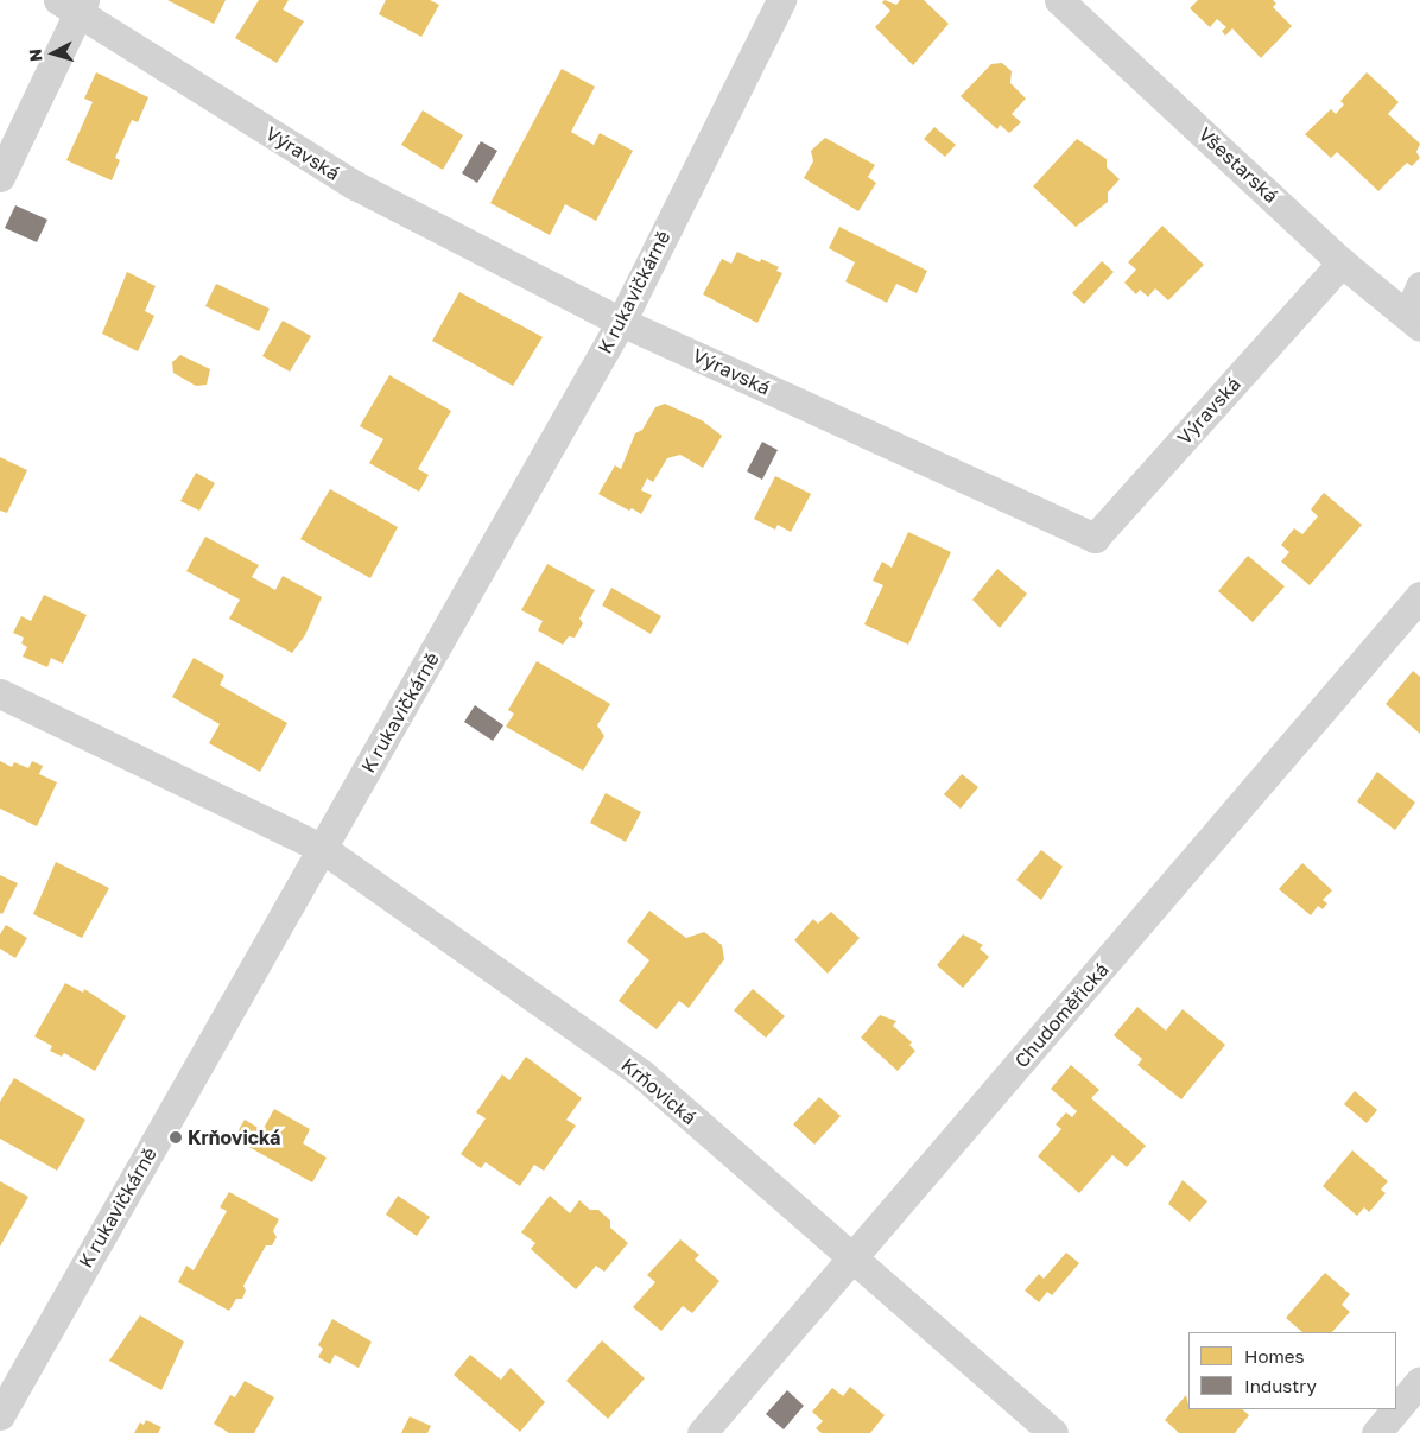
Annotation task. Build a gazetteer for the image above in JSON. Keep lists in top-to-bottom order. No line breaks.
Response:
{"streets":{"street":["Výravská","Všestarská","K rukavičkárně","Chudoměřická","Krňovická"]},"crossings":[["Výravská","Všestarská"],["Výravská","K rukavičkárně"],["K rukavičkárně","Krňovická"],["Chudoměřická","Krňovická"]],"places":["Krňovická"],"legend":["Homes","Industry"],"north":"left"}
